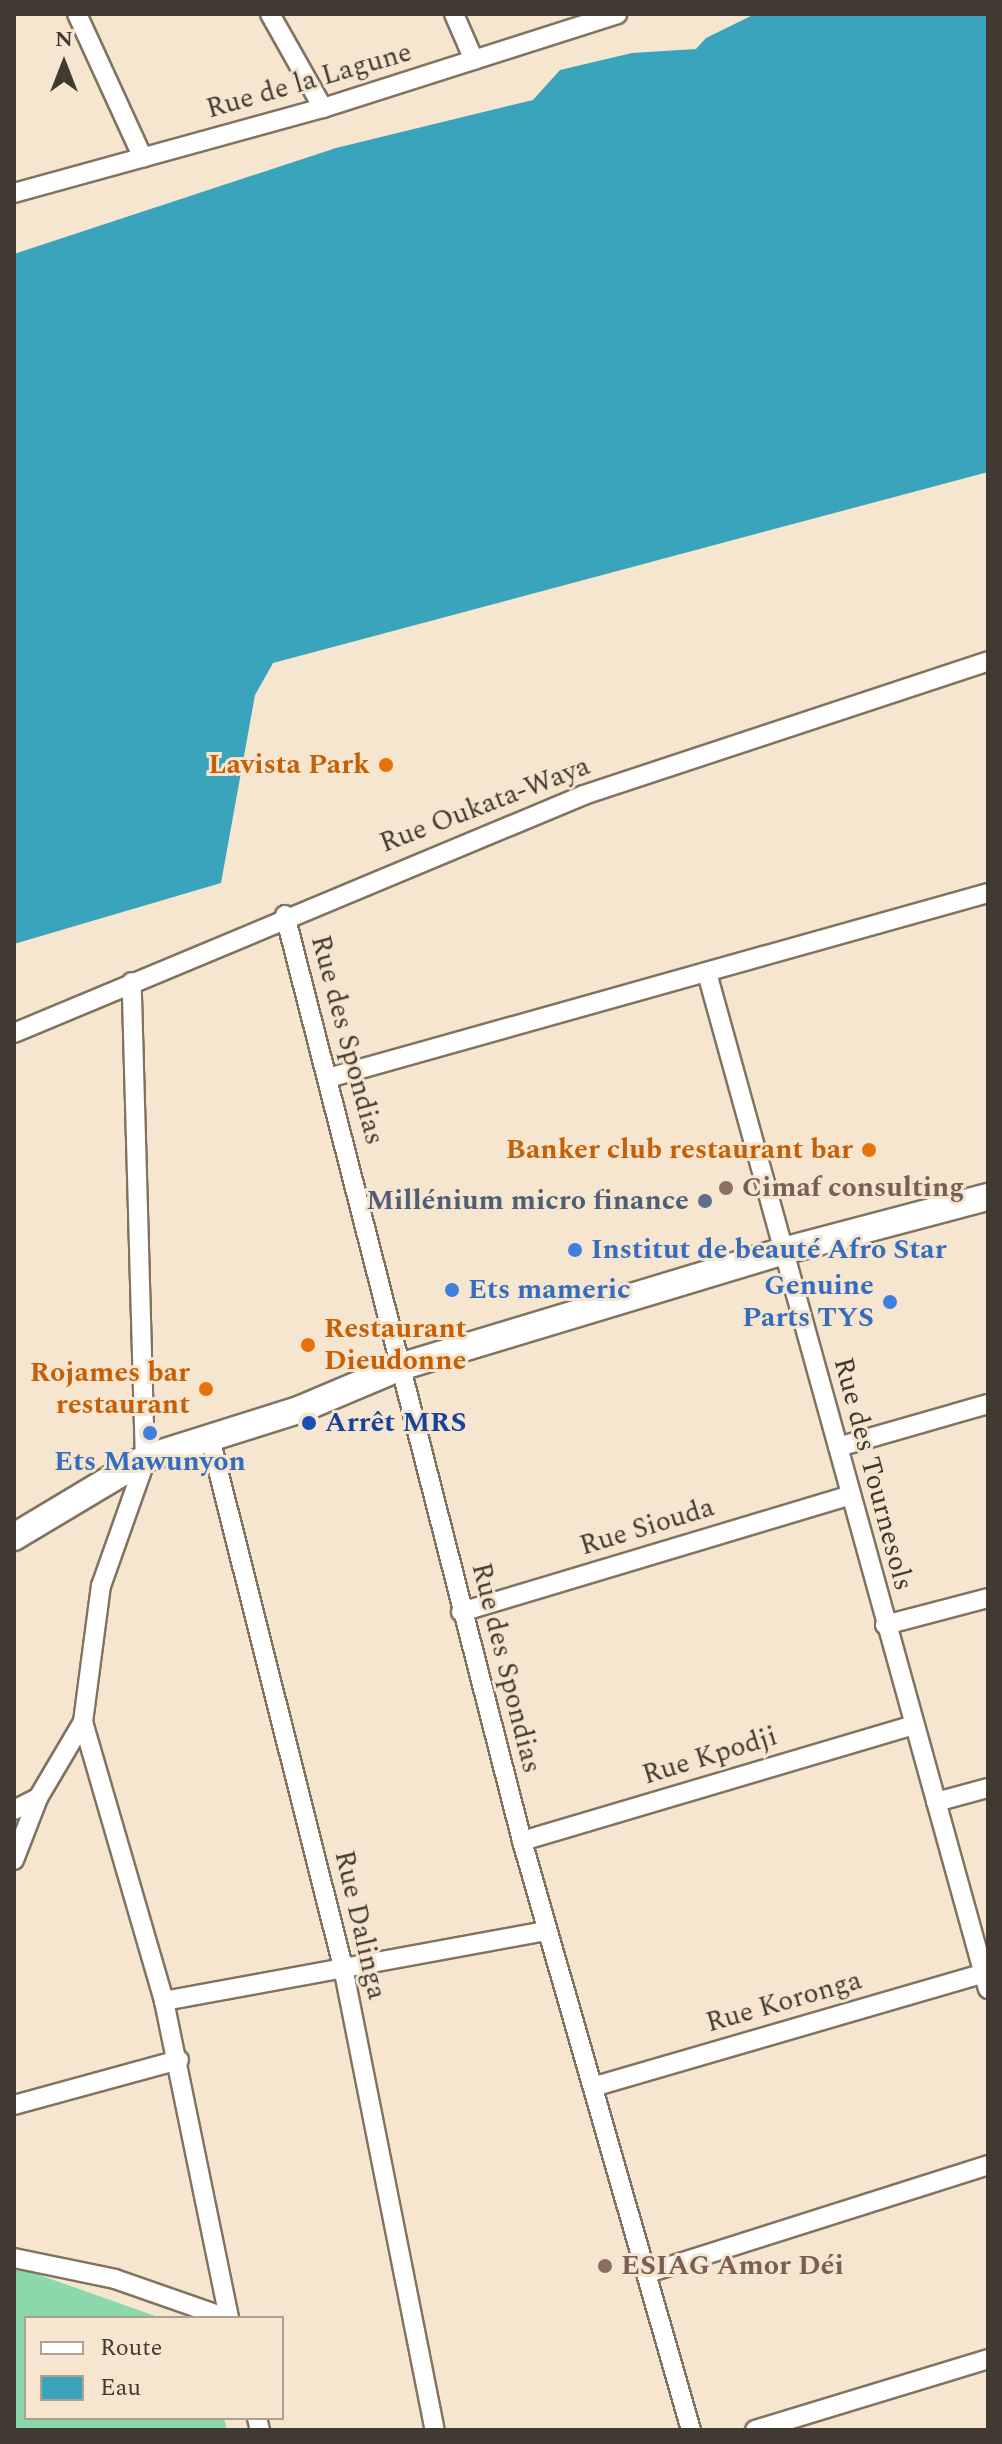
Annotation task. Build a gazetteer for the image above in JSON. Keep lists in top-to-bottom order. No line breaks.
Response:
{"streets":{"street":["Rue de la Lagune","Rue Oukata-Waya","Rue des Spondias","Rue des Tournesols","Rue Siouda","Rue Kpodji","Rue Dalinga","Rue Koronga"]},"crossings":[["Rue Oukata-Waya","Rue des Spondias"],["Rue des Spondias","Rue Siouda"],["Rue des Spondias","Rue Kpodji"],["Rue des Spondias","Rue Koronga"],["Rue des Tournesols","Rue Siouda"],["Rue des Tournesols","Rue Kpodji"],["Rue des Tournesols","Rue Koronga"]],"places":["Lavista Park","Banker club restaurant bar","Cimaf consulting","Millénium micro finance","Institut de beauté Afro Star","Ets mameric","Genuine Parts TYS","Restaurant Dieudonne","Rojames bar restaurant","Arrêt MRS","Ets Mawunyon","ESIAG Amor Déi"],"legend":["Route","Eau"],"north":"top"}
